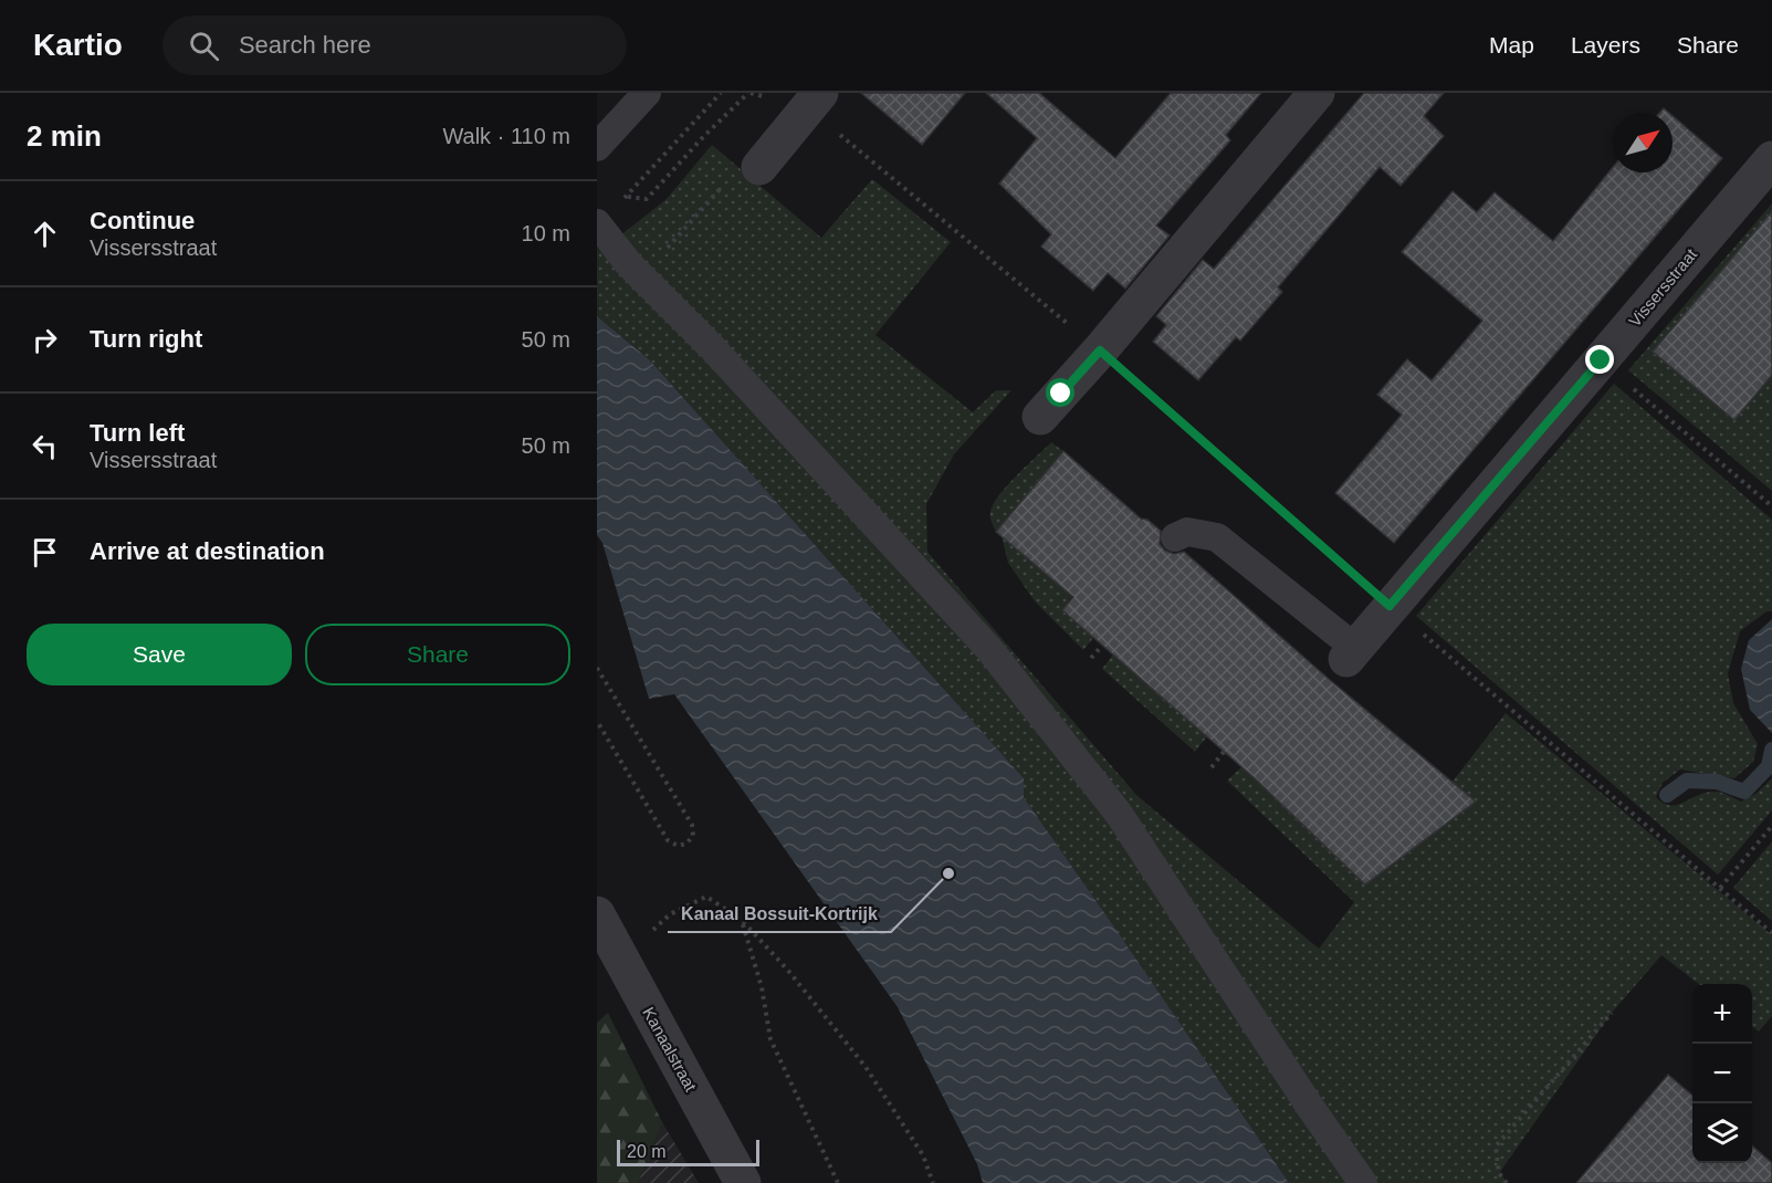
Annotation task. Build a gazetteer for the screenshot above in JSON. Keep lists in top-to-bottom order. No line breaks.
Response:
{"streets":{"street":["Vissersstraat","Kanaalstraat"]},"places":["Kanaal Bossuit-Kortrijk"],"scale_bar":"20 m","north":"top right","page":{"header":"Kartio","search":"Search here","nav":["Map","Layers","Share"],"heading":["2 min","Walk · 110 m"],"list":[["Continue","Vissersstraat","10 m"],["Turn right","50 m"],["Turn left","Vissersstraat","50 m"],"Arrive at destination"],"buttons":["Save","Share"],"map_buttons":["+","−"],"scale":"20 m"}}
